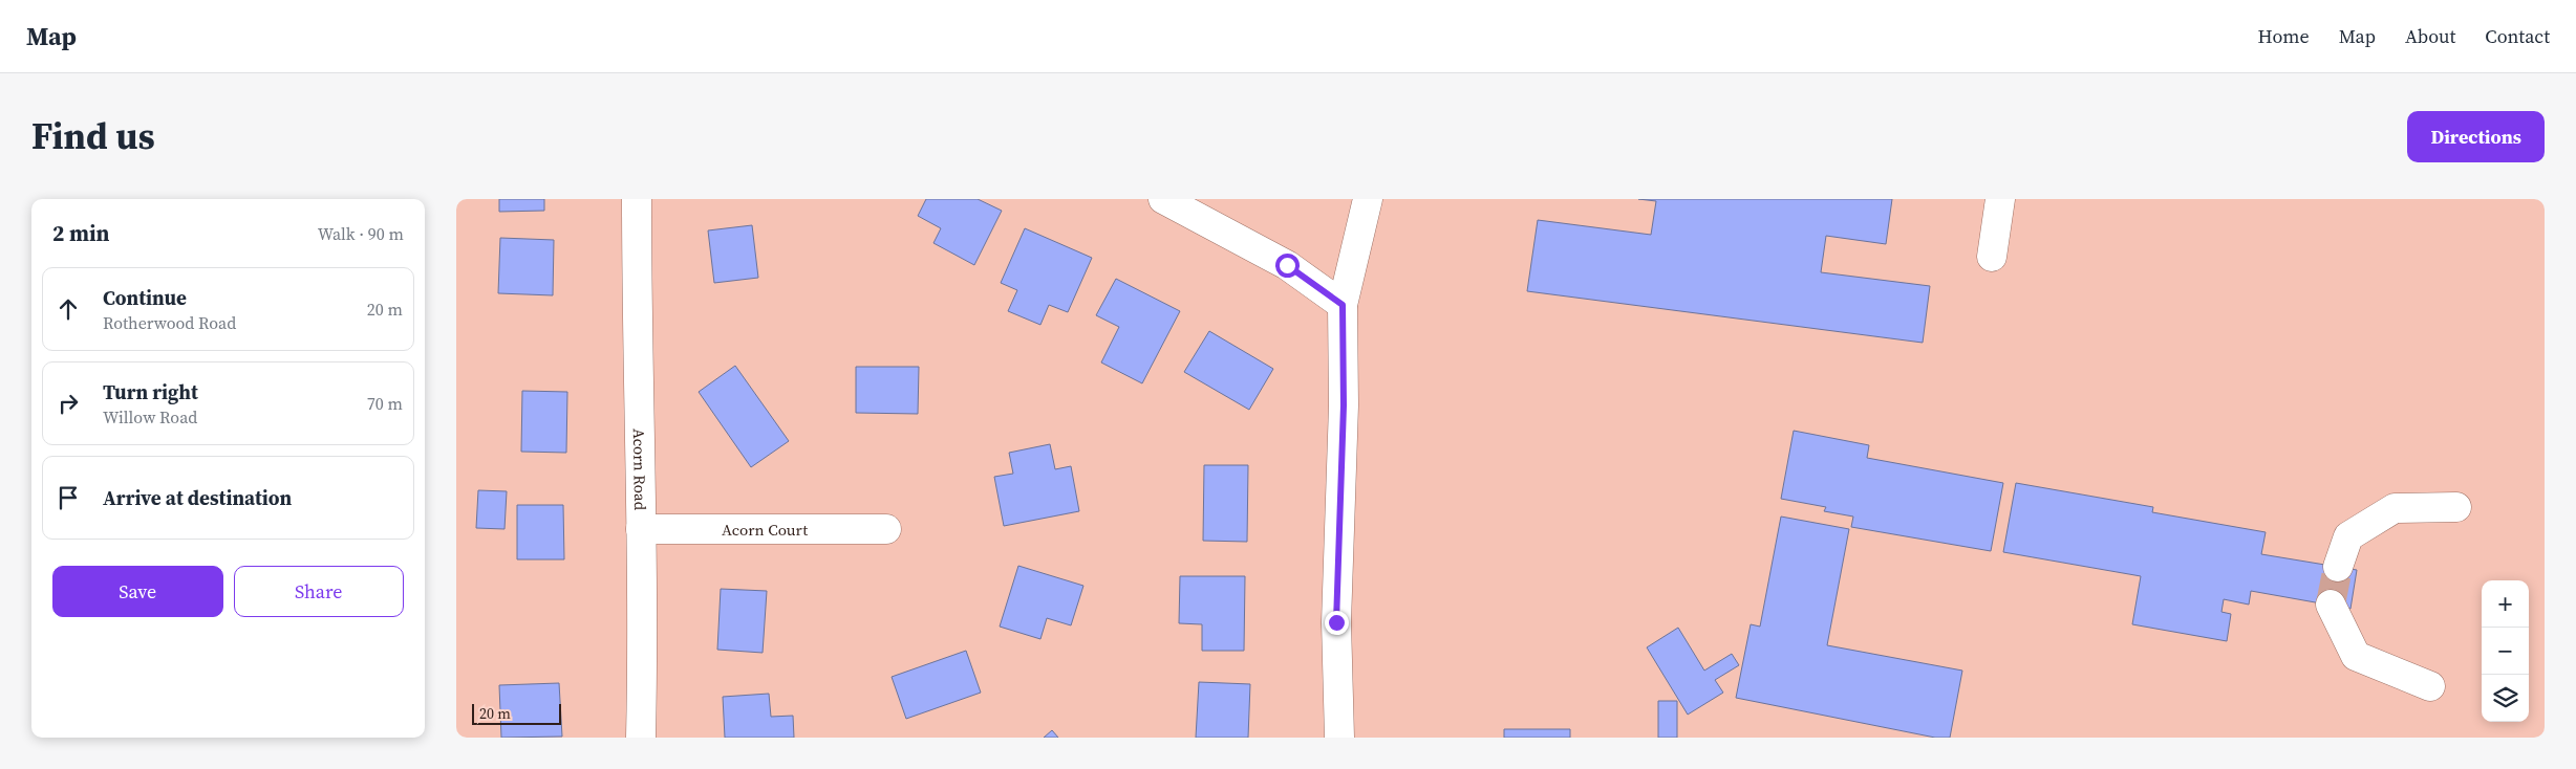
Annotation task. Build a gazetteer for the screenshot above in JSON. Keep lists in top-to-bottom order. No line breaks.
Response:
{"streets":{"street":["Acorn Road","Acorn Court"]},"crossings":[["Acorn Road","Acorn Court"]],"scale_bar":"20 m","page":{"header":"Map","nav":["Home","Map","About","Contact"],"title":"Find us","buttons":["Directions",["Save","Share"]],"heading":["2 min","Walk · 90 m"],"list":[["Continue","Rotherwood Road","20 m"],["Turn right","Willow Road","70 m"],"Arrive at destination"],"map_buttons":["+","−"],"scale":"20 m"}}
